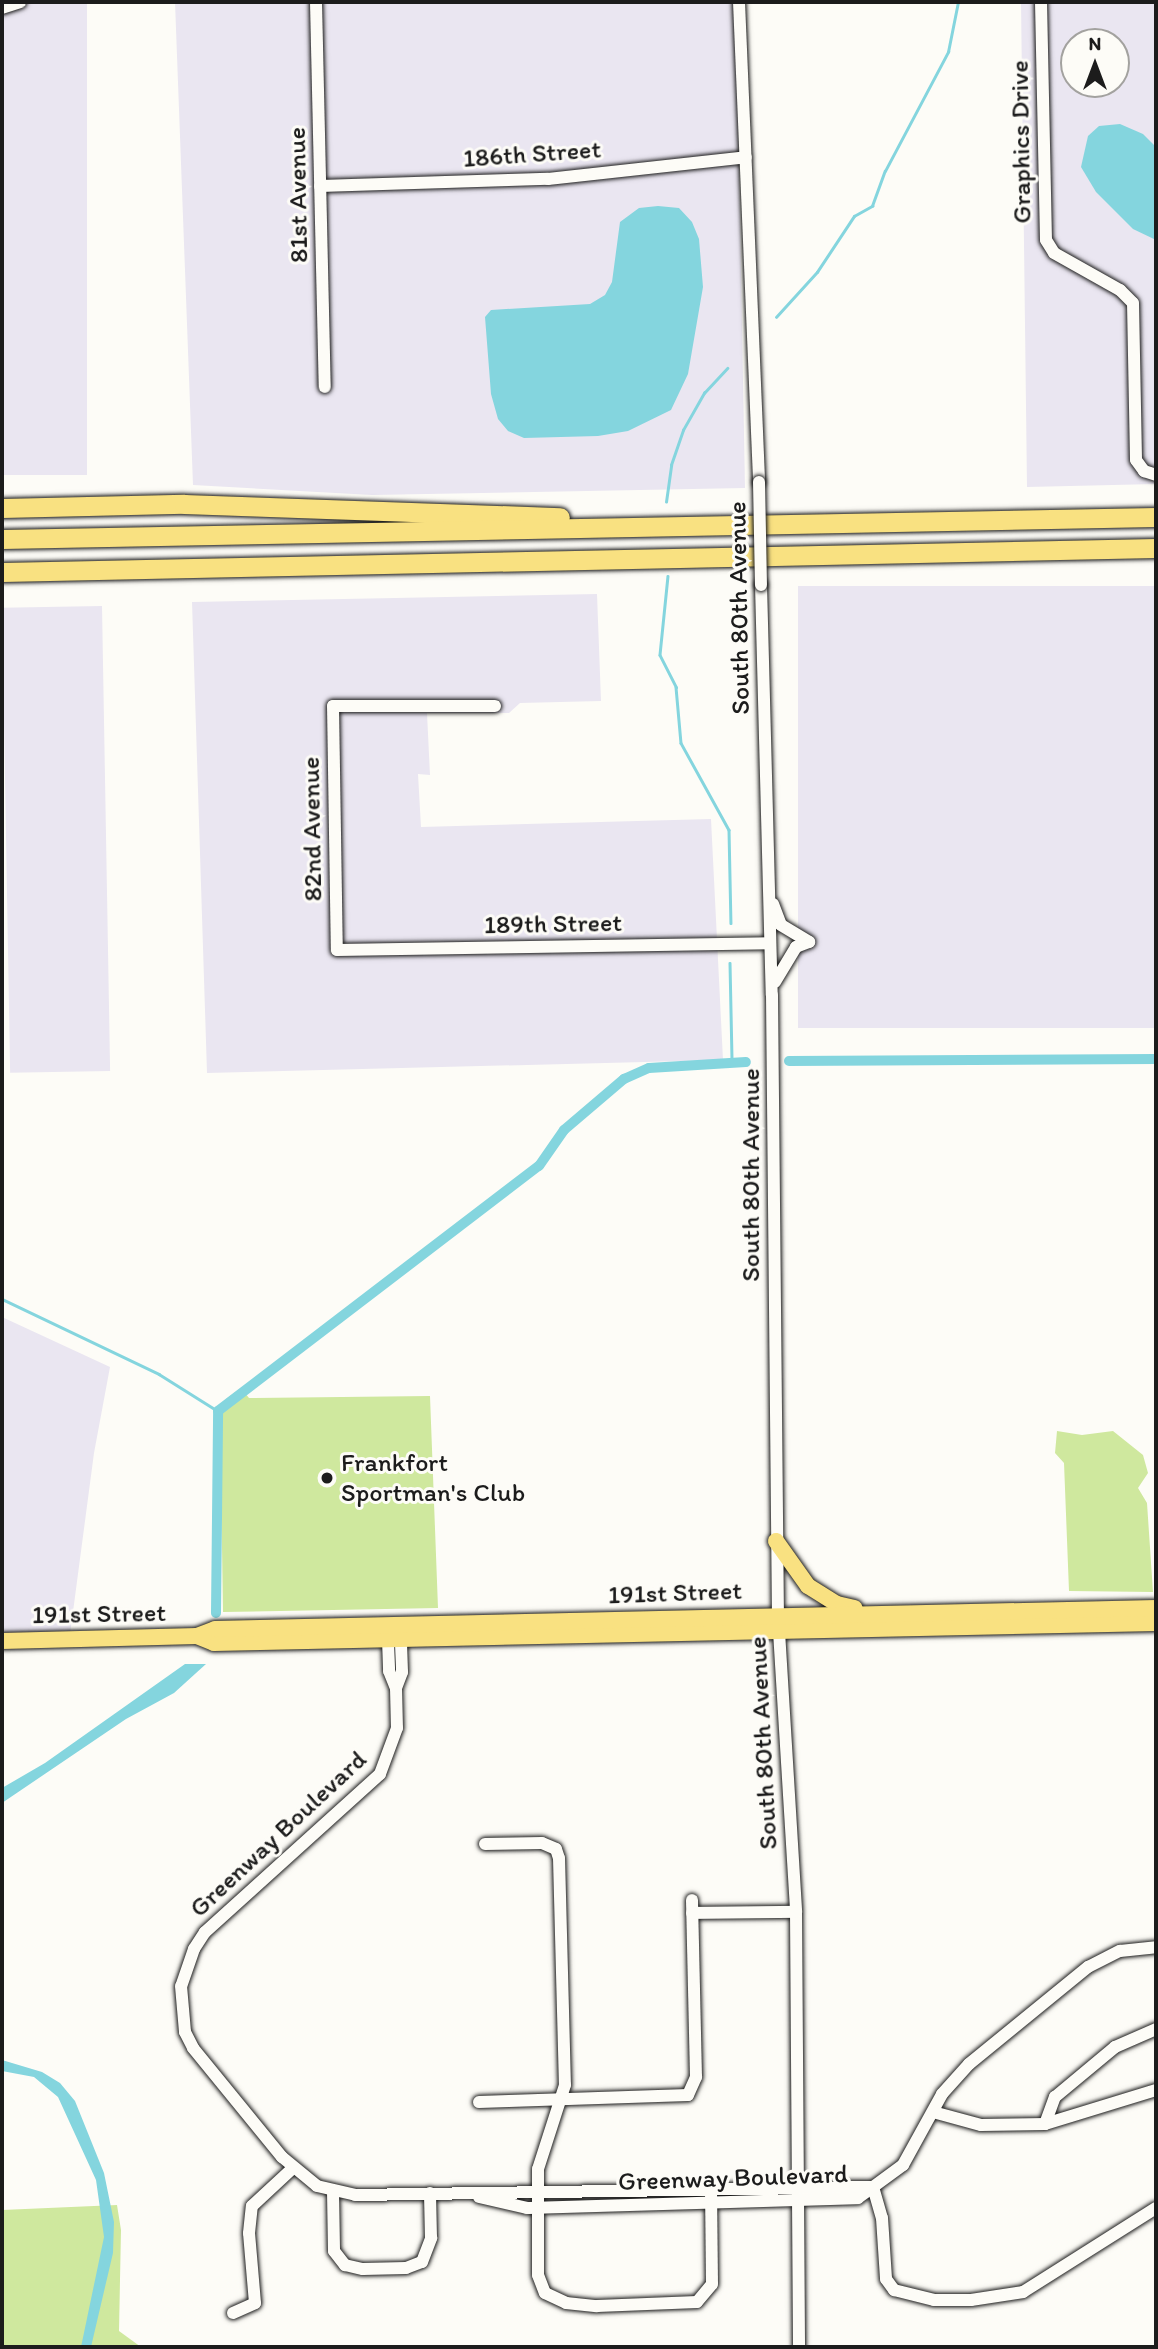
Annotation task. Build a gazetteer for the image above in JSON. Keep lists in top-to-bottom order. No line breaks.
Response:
{"streets":{"main road":["191st Street"],"street":["Graphics Drive","186th Street","81st Avenue","South 80th Avenue","82nd Avenue","189th Street","Greenway Boulevard"]},"crossings":[["186th Street","81st Avenue"],["186th Street","South 80th Avenue"],["South 80th Avenue","189th Street"],["South 80th Avenue","191st Street"],["South 80th Avenue","Greenway Boulevard"],["82nd Avenue","189th Street"],["191st Street","Greenway Boulevard"]],"places":["Frankfort Sportman's Club"],"north":"top"}
